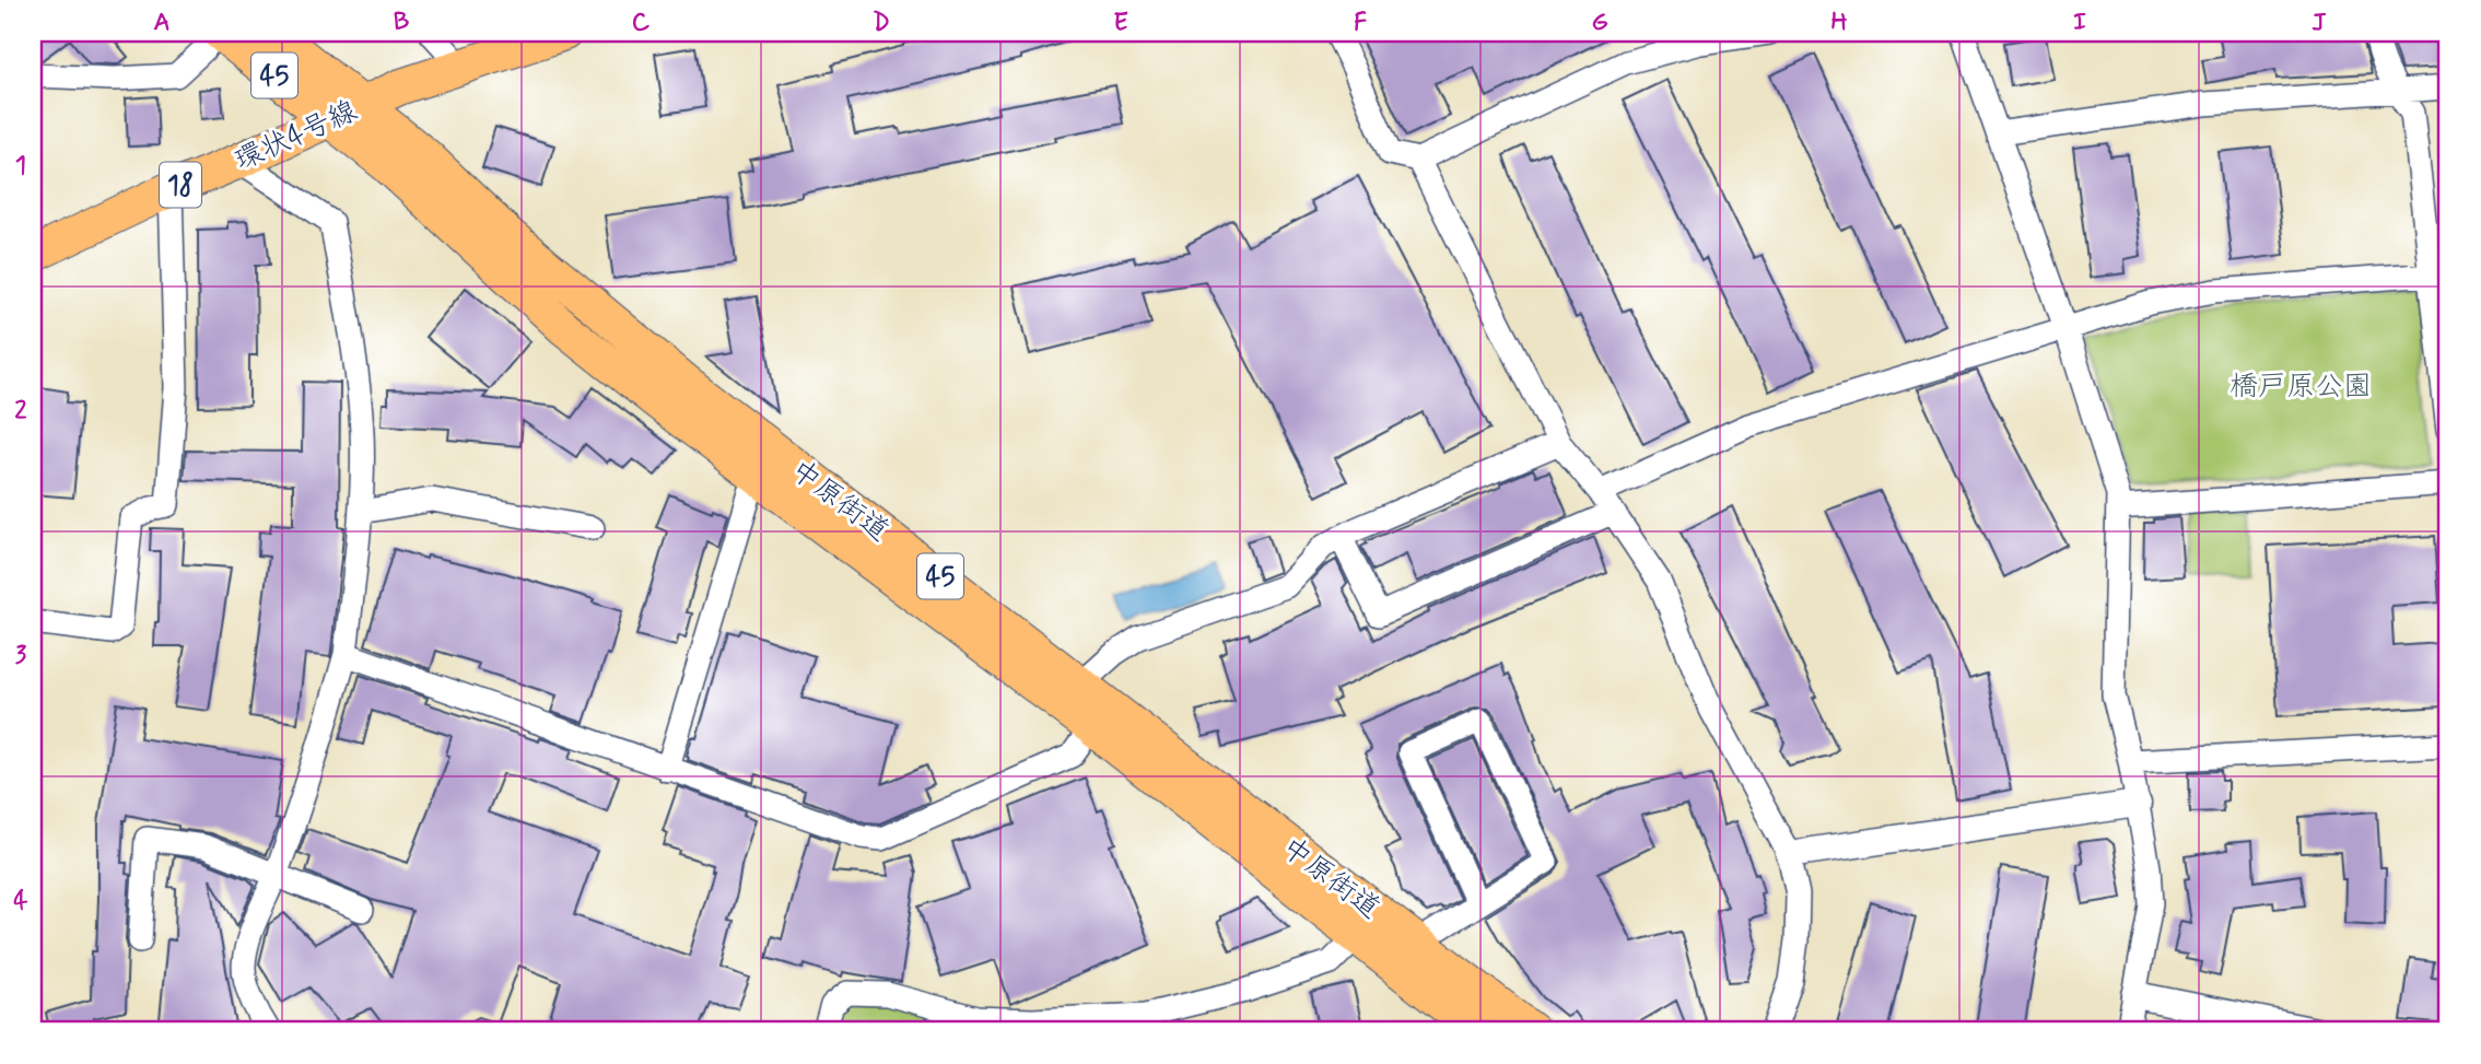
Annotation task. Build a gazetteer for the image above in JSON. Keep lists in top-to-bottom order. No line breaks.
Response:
{"streets":{"main road":["45","環状4号線","18","中原街道"]},"crossings":[["環状4号線","中原街道"]],"parks":["橋戸原公園"],"grid":{"columns":["A","B","C","D","E","F","G","H","I","J"],"rows":["1","2","3","4"]}}
